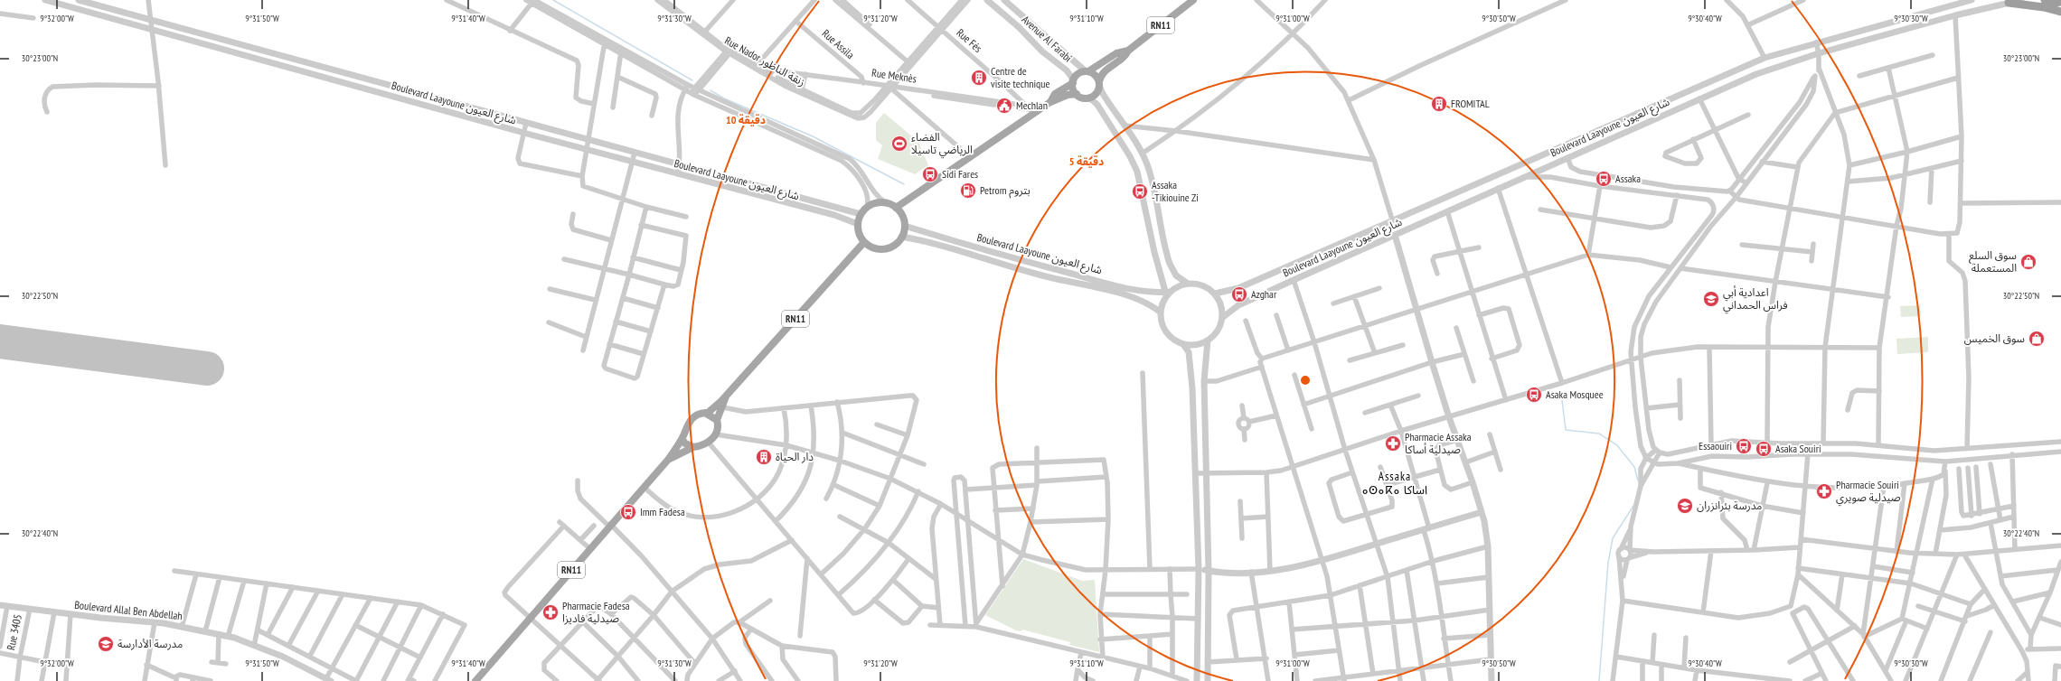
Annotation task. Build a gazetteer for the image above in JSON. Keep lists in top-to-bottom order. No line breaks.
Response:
{"streets":{"main road":["RN11"],"street":["Avenue Al Farabi","Rue Fés","Rue Assila","Rue Nador زنقة الناظور","Rue Meknès","Boulevard Laayoune شارع العيون","Boulevard Allal Ben Abdellah","Rue 3405"]},"crossings":[["RN11","Avenue Al Farabi"],["RN11","Rue Fés"],["RN11","Rue Meknès"],["RN11","Boulevard Laayoune شارع العيون"],["Rue Fés","Rue Meknès"],["Rue Assila","Rue Meknès"],["Rue Nador زنقة الناظور","Rue Meknès"],["Boulevard Allal Ben Abdellah","Rue 3405"]],"districts":["Assaka ⴰⵙⴰⴽⴰ اساكا"],"places":{"building":["Centre de visite technique","FROMITAL","دار الحياة"],"public building":["Mechlan"],"sports":["الفضاء الرياضي تاسيلا"],"bus stop":["Sidi Fares","Assaka","Assaka -Tikiouine Zi","Azghar","Asaka Mosquee","Essaouiri","Asaka Souiri","Imm Fadesa"],"fuel station":["Petrom بتروم"],"shop":["سوق السلع المستعملة","سوق الخميس"],"school or university":["اعدادية أبي فراس الحمداني","مدرسة بئرانزران","مدرسة الأدارسة"],"pharmacy":["Pharmacie Assaka صيدلية أساكا","Pharmacie Souiri صيدلية صويري","Pharmacie Fadesa صيدلية فاديزا"]},"coordinates":["9°32'00\"W","9°31'50\"W","9°31'40\"W","9°31'30\"W","9°31'20\"W","9°31'10\"W","9°31'00\"W","9°30'50\"W","9°30'40\"W","9°30'30\"W","30°23'00\"N","30°22'50\"N","30°22'40\"N"],"rings":["10 دقيقة","5 دقيقة"]}
